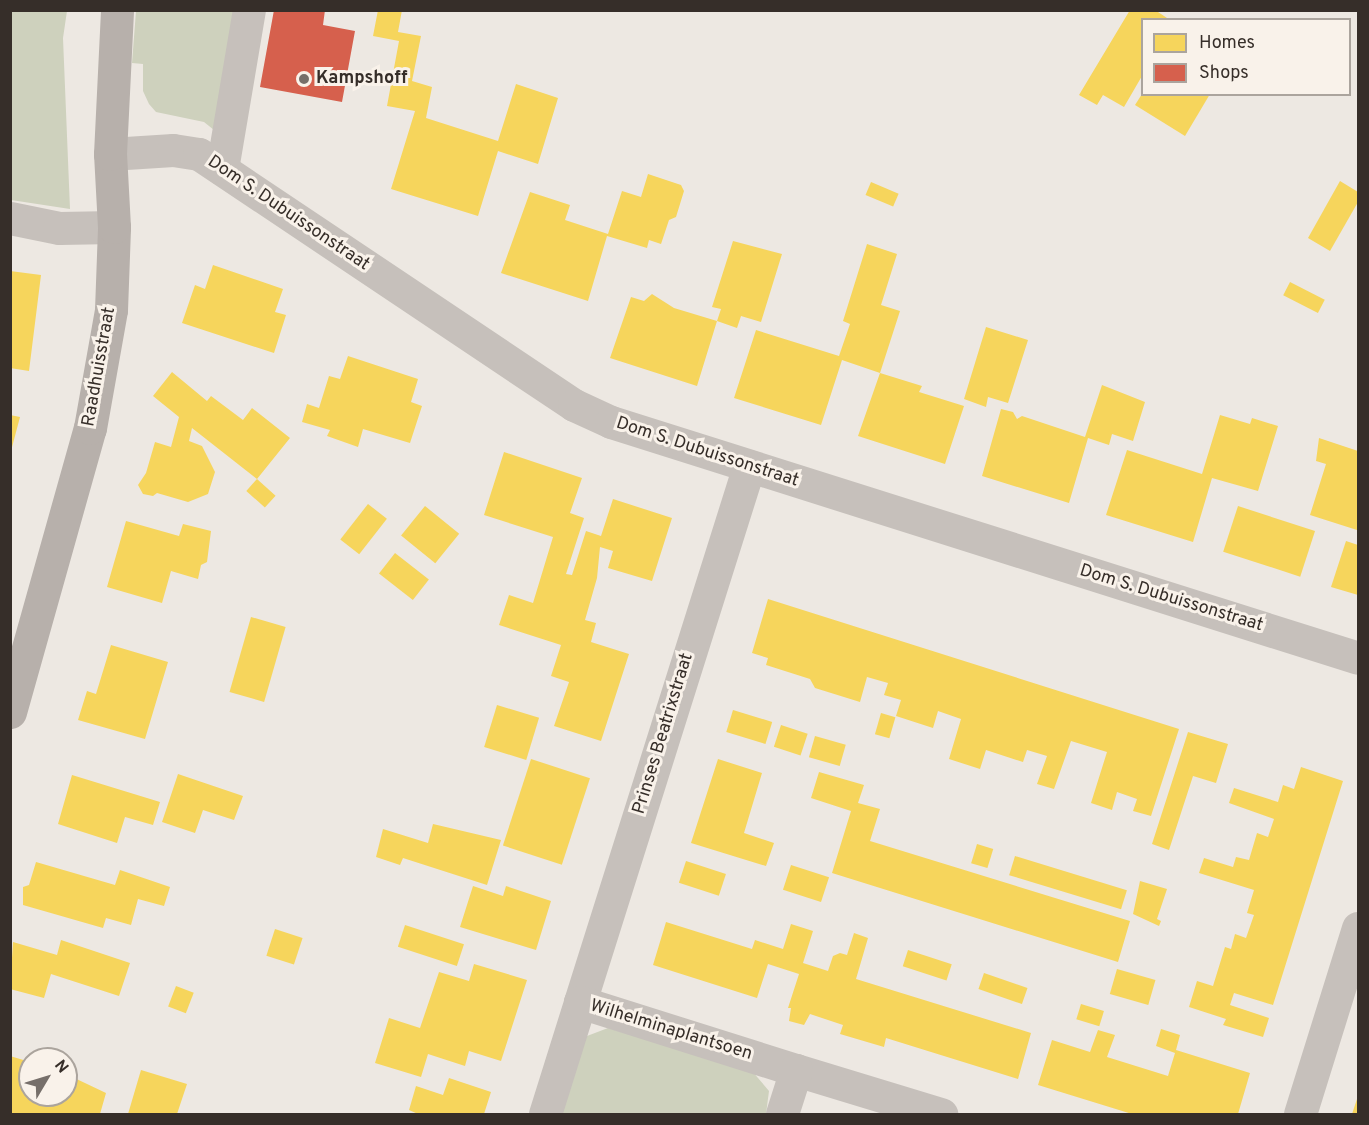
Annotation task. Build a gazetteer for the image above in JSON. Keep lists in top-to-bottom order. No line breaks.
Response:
{"streets":{"street":["Dom S. Dubuissonstraat","Raadhuisstraat","Prinses Beatrixstraat","Wilhelminaplantsoen"]},"crossings":[["Dom S. Dubuissonstraat","Raadhuisstraat"],["Dom S. Dubuissonstraat","Prinses Beatrixstraat"],["Prinses Beatrixstraat","Wilhelminaplantsoen"]],"places":["Kampshoff"],"legend":["Homes","Shops"],"north":"top right"}
